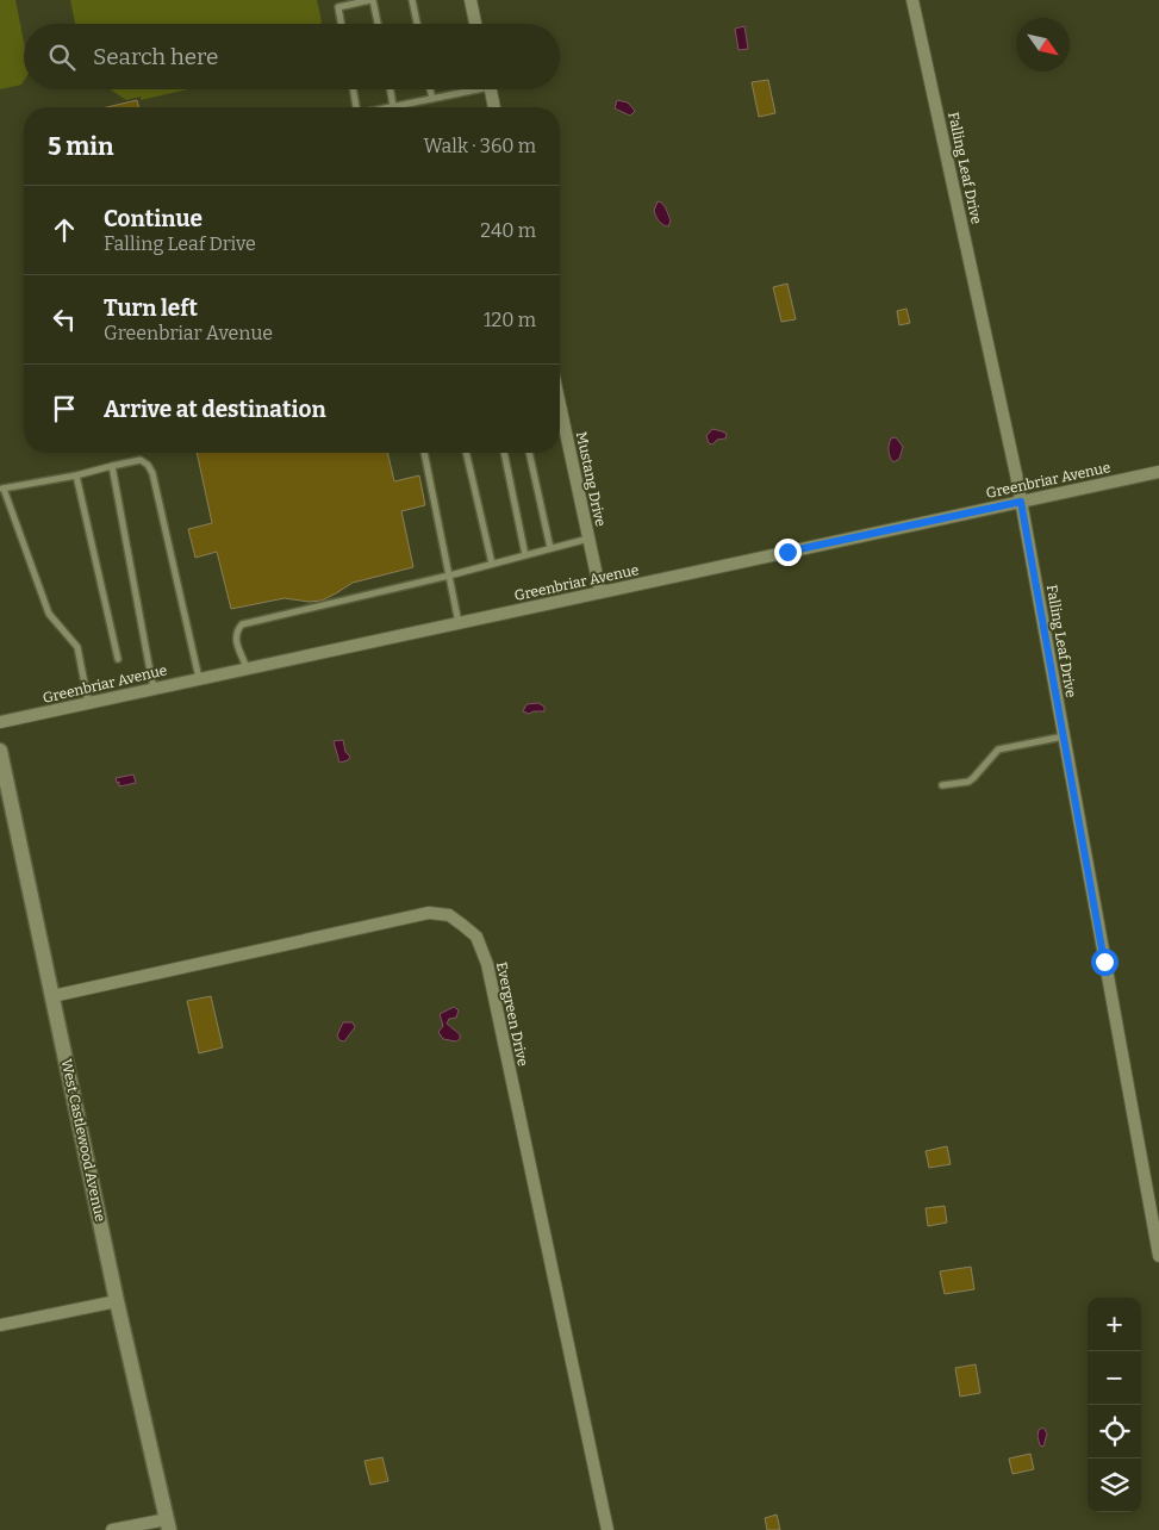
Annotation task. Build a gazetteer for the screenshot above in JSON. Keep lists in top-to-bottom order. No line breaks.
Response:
{"streets":{"street":["Falling Leaf Drive","Mustang Drive","Greenbriar Avenue","Evergreen Drive","West Castlewood Avenue"]},"crossings":[["Falling Leaf Drive","Greenbriar Avenue"],["Mustang Drive","Greenbriar Avenue"],["Evergreen Drive","West Castlewood Avenue"]],"north":"bottom right","page":{"search":"Search here","heading":["5 min","Walk · 360 m"],"list":[["Continue","Falling Leaf Drive","240 m"],["Turn left","Greenbriar Avenue","120 m"],"Arrive at destination"],"map_buttons":["+","−"]}}
